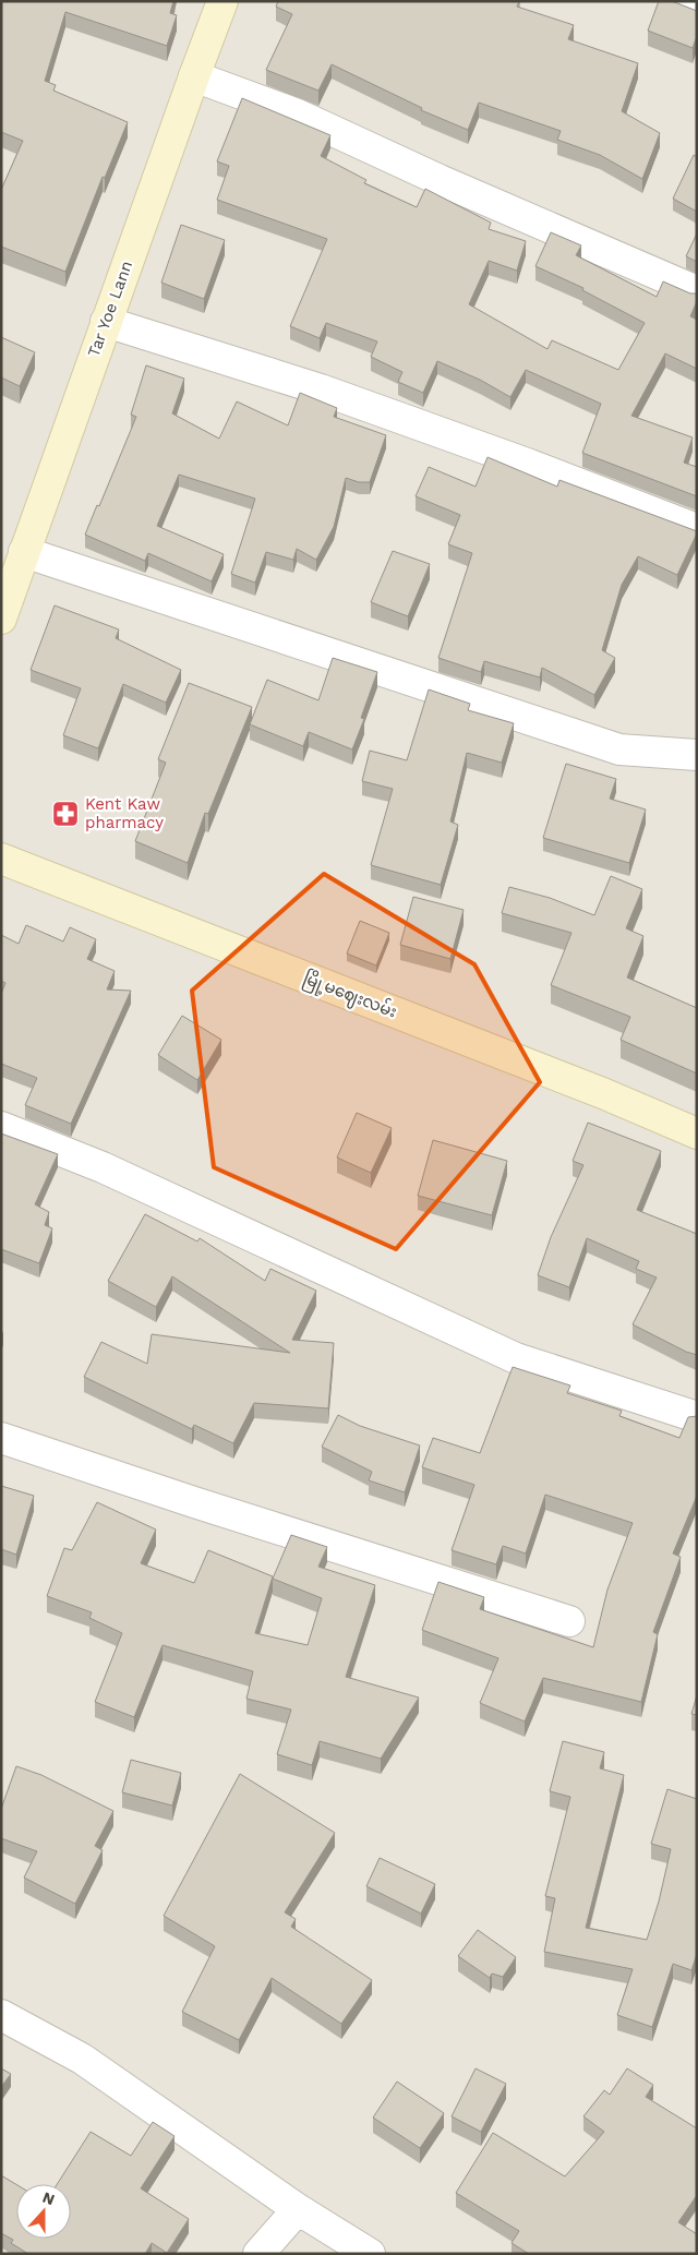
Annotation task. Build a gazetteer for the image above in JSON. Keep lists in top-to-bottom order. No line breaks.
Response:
{"streets":{"main road":["Tar Yoe Lann","မြို့မဈေးလမ်း"]},"places":{"pharmacy":["Kent Kaw pharmacy"]},"north":"top"}
